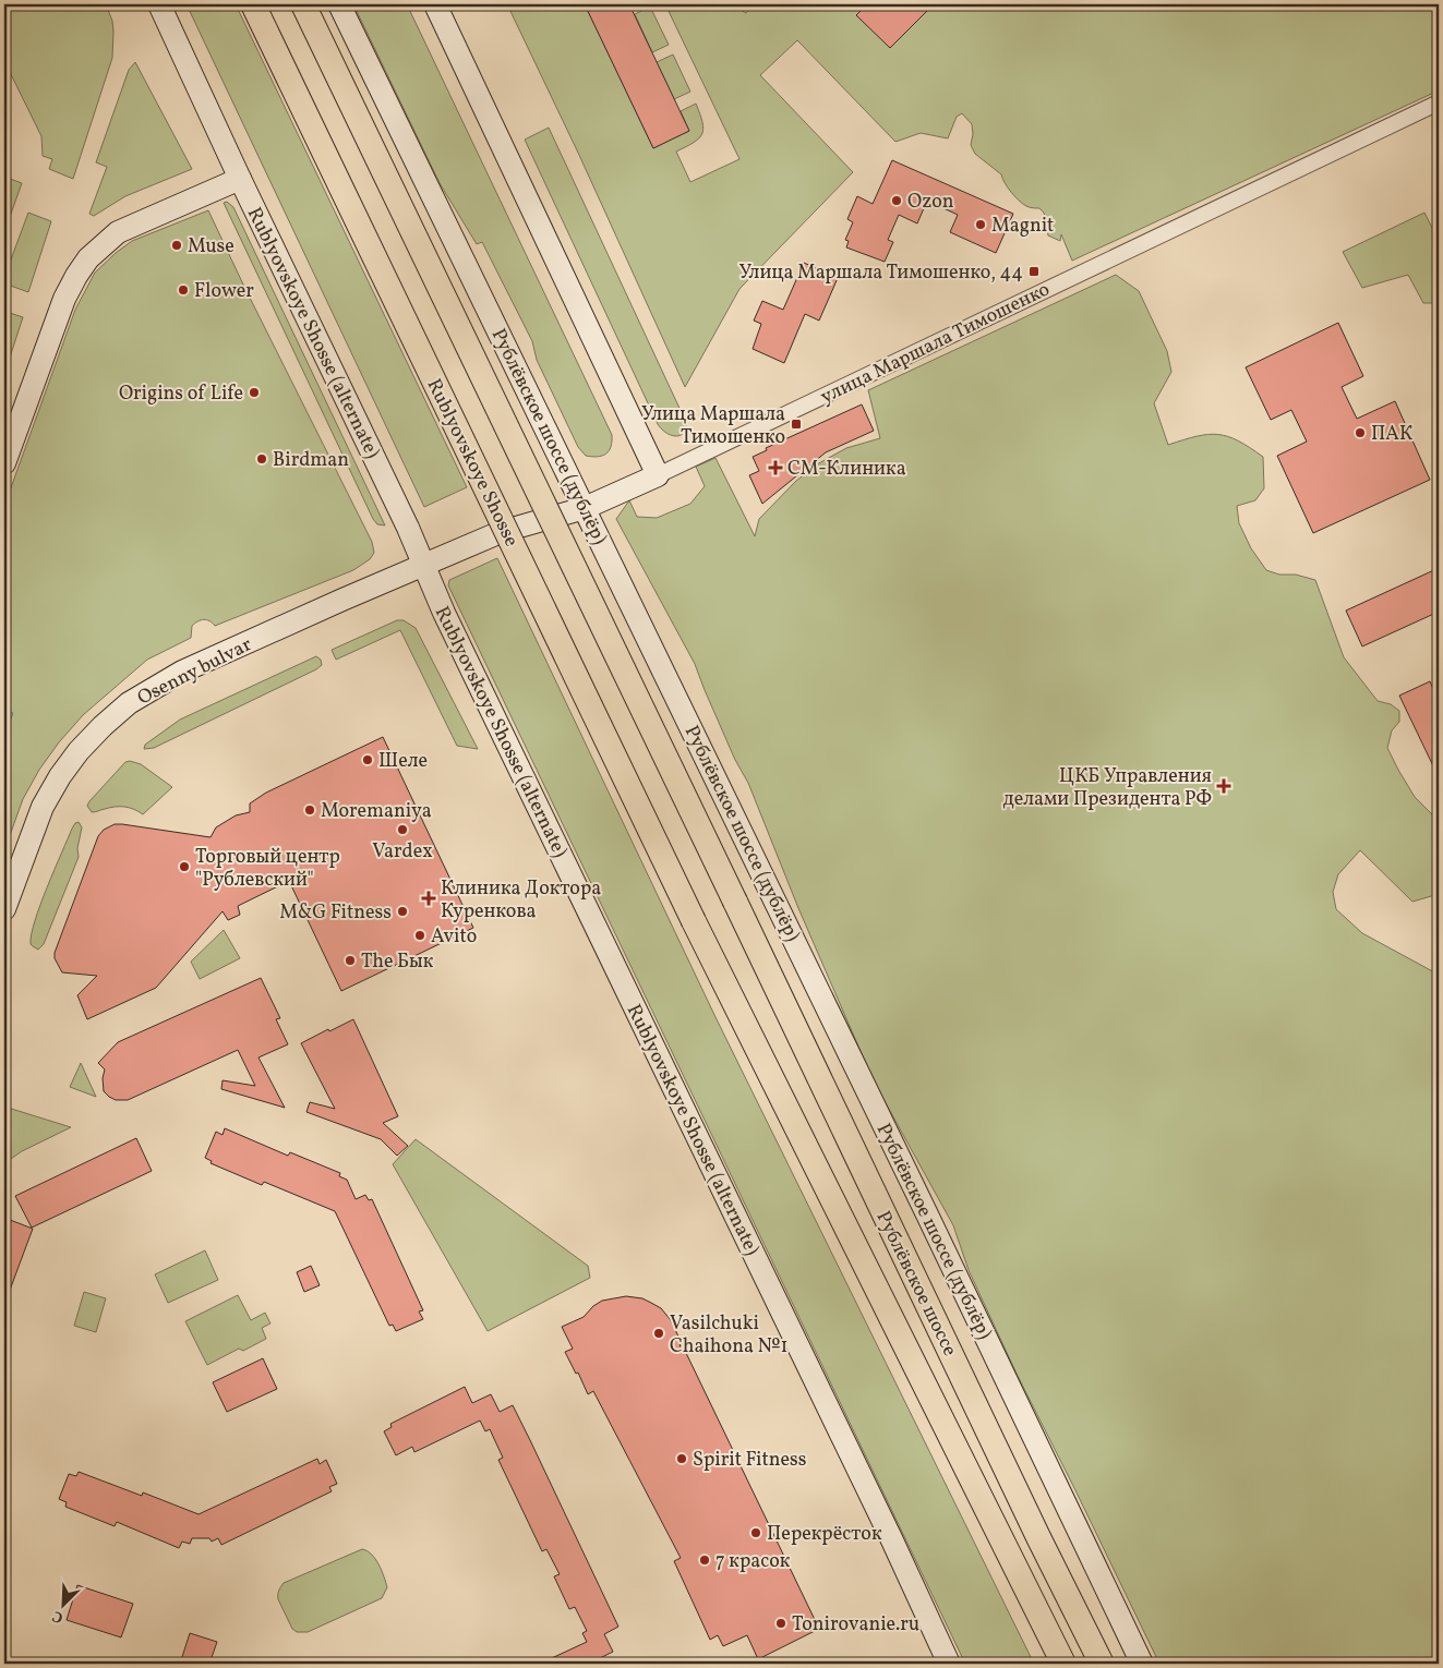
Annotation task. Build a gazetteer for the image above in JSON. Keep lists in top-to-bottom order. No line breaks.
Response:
{"streets":{"main road":["Rublyovskoye Shosse (alternate)","улица Маршала Тимошенко","Рублёвское шоссе (дублёр)","Rublyovskoye Shosse","Osenny bulvar","Рублёвское шоссе"]},"crossings":[["Rublyovskoye Shosse (alternate)","улица Маршала Тимошенко"],["Rublyovskoye Shosse (alternate)","Osenny bulvar"],["улица Маршала Тимошенко","Рублёвское шоссе (дублёр)"],["улица Маршала Тимошенко","Osenny bulvar"],["Rublyovskoye Shosse","Рублёвское шоссе"]],"places":{"other":["Ozon","Magnit","Muse","Flower","Origins of Life","ПАК","Birdman","Шеле","Moremaniya","Vardex","Торговый центр \"Рублевский\"","M&G Fitness","Avito","The Бык","Vasilchuki Chaihona №1","Spirit Fitness","Перекрёсток","7 красок","Tonirovanie.ru"],"transit":["Улица Маршала Тимошенко, 44","Улица Маршала Тимошенко"],"health":["СМ-Клиника","ЦКБ Управления делами Президента РФ","Клиника Доктора Куренкова"]},"north":"bottom left"}
